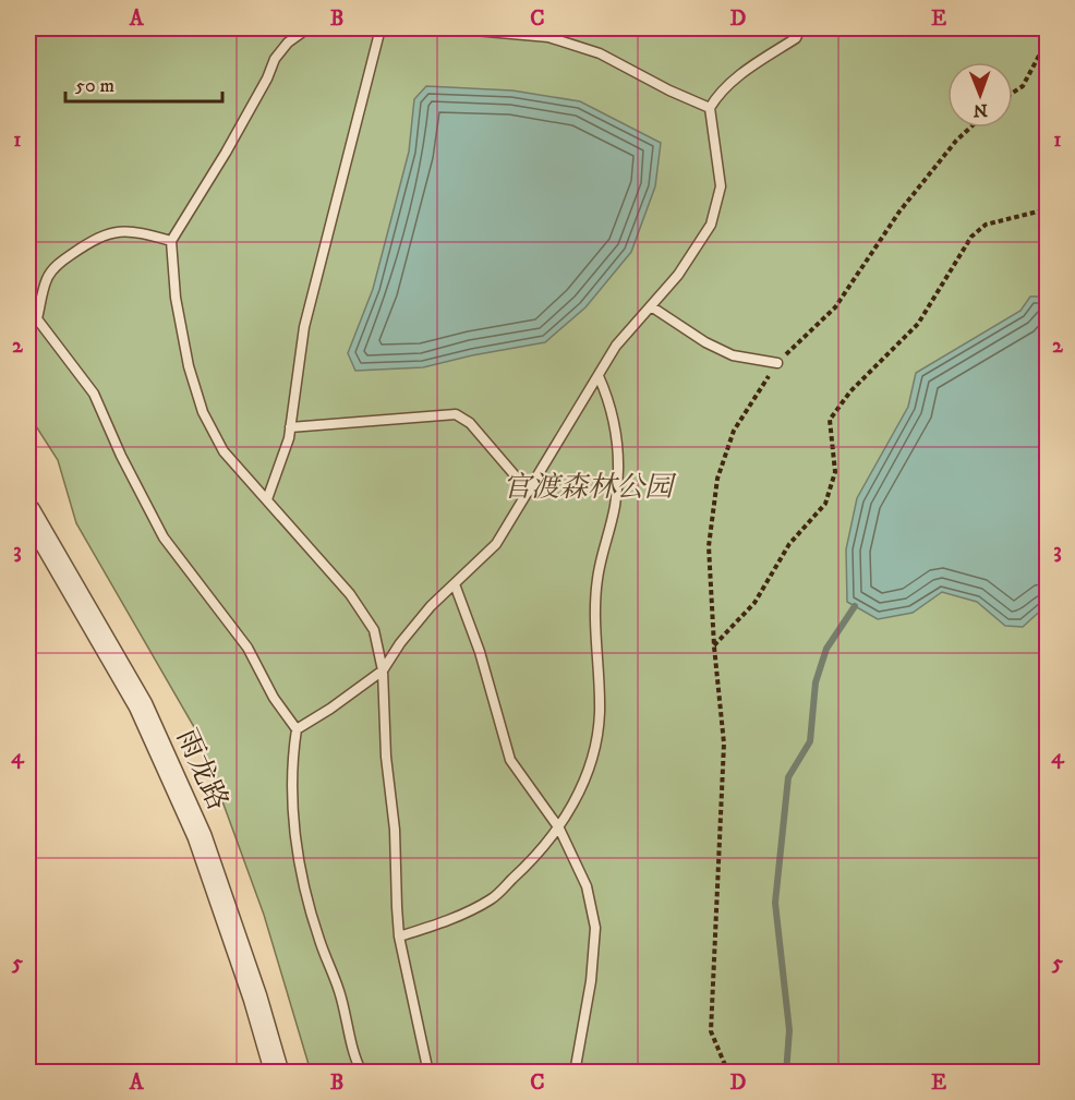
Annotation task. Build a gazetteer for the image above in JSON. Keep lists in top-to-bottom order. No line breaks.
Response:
{"streets":{"street":["雨龙路"]},"parks":["官渡森林公园"],"scale_bar":"50 m","north":"bottom","grid":{"columns":["A","B","C","D","E"],"rows":["1","2","3","4","5"]}}
